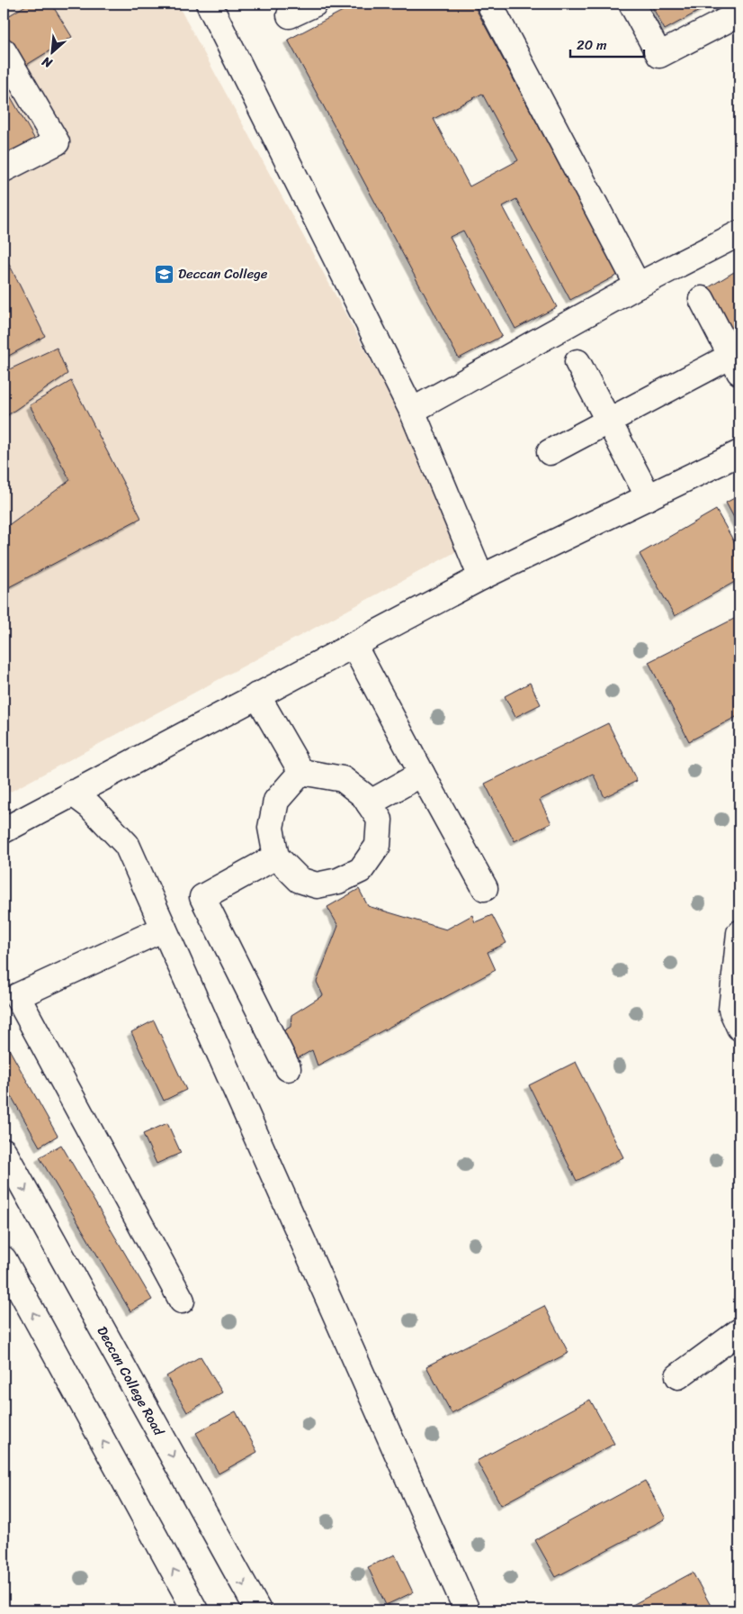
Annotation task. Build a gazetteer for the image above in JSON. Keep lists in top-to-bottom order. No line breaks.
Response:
{"streets":{"main road":["Deccan College Road"]},"places":{"school or university":["Deccan College"]},"scale_bar":"20 m","north":"bottom left"}
